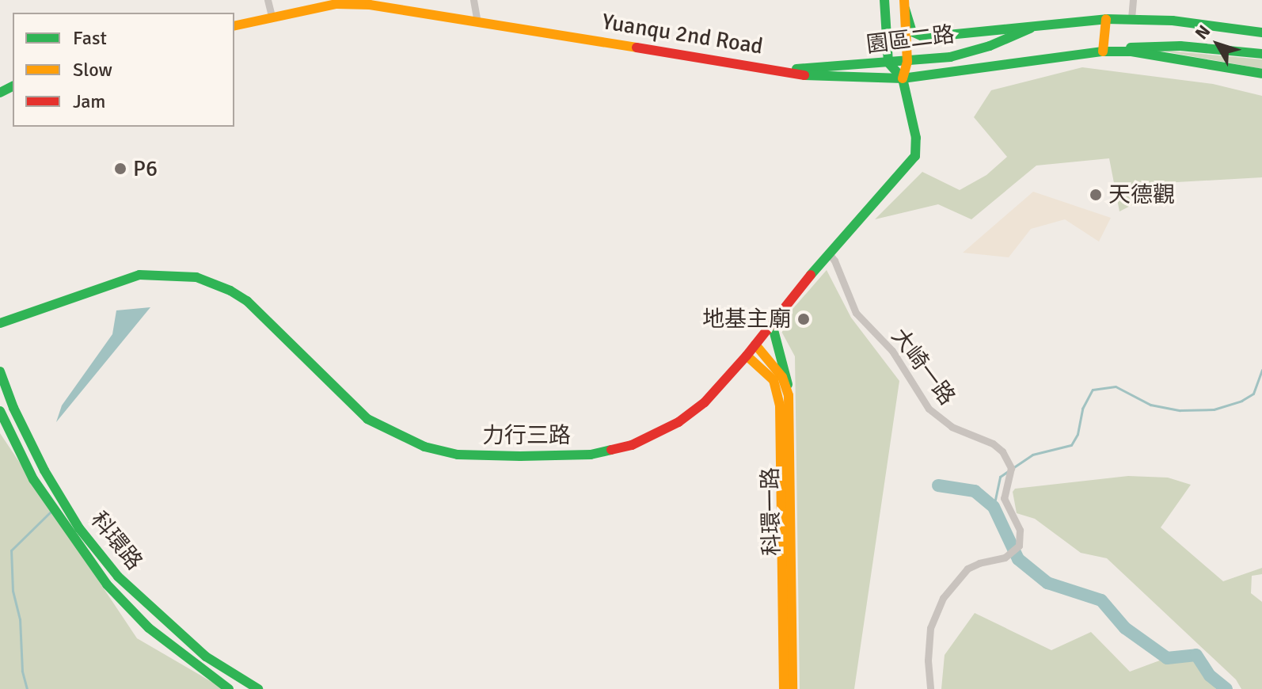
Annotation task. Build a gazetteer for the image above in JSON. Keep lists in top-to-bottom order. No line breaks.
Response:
{"streets":{"street":["Yuanqu 2nd Road","園區二路","大崎一路","力行三路","科環一路","科環路"]},"crossings":[["Yuanqu 2nd Road","園區二路"],["Yuanqu 2nd Road","力行三路"],["園區二路","力行三路"],["大崎一路","力行三路"],["力行三路","科環一路"]],"places":["P6","天德觀","地基主廟"],"legend":["Fast","Slow","Jam"],"north":"top left"}
